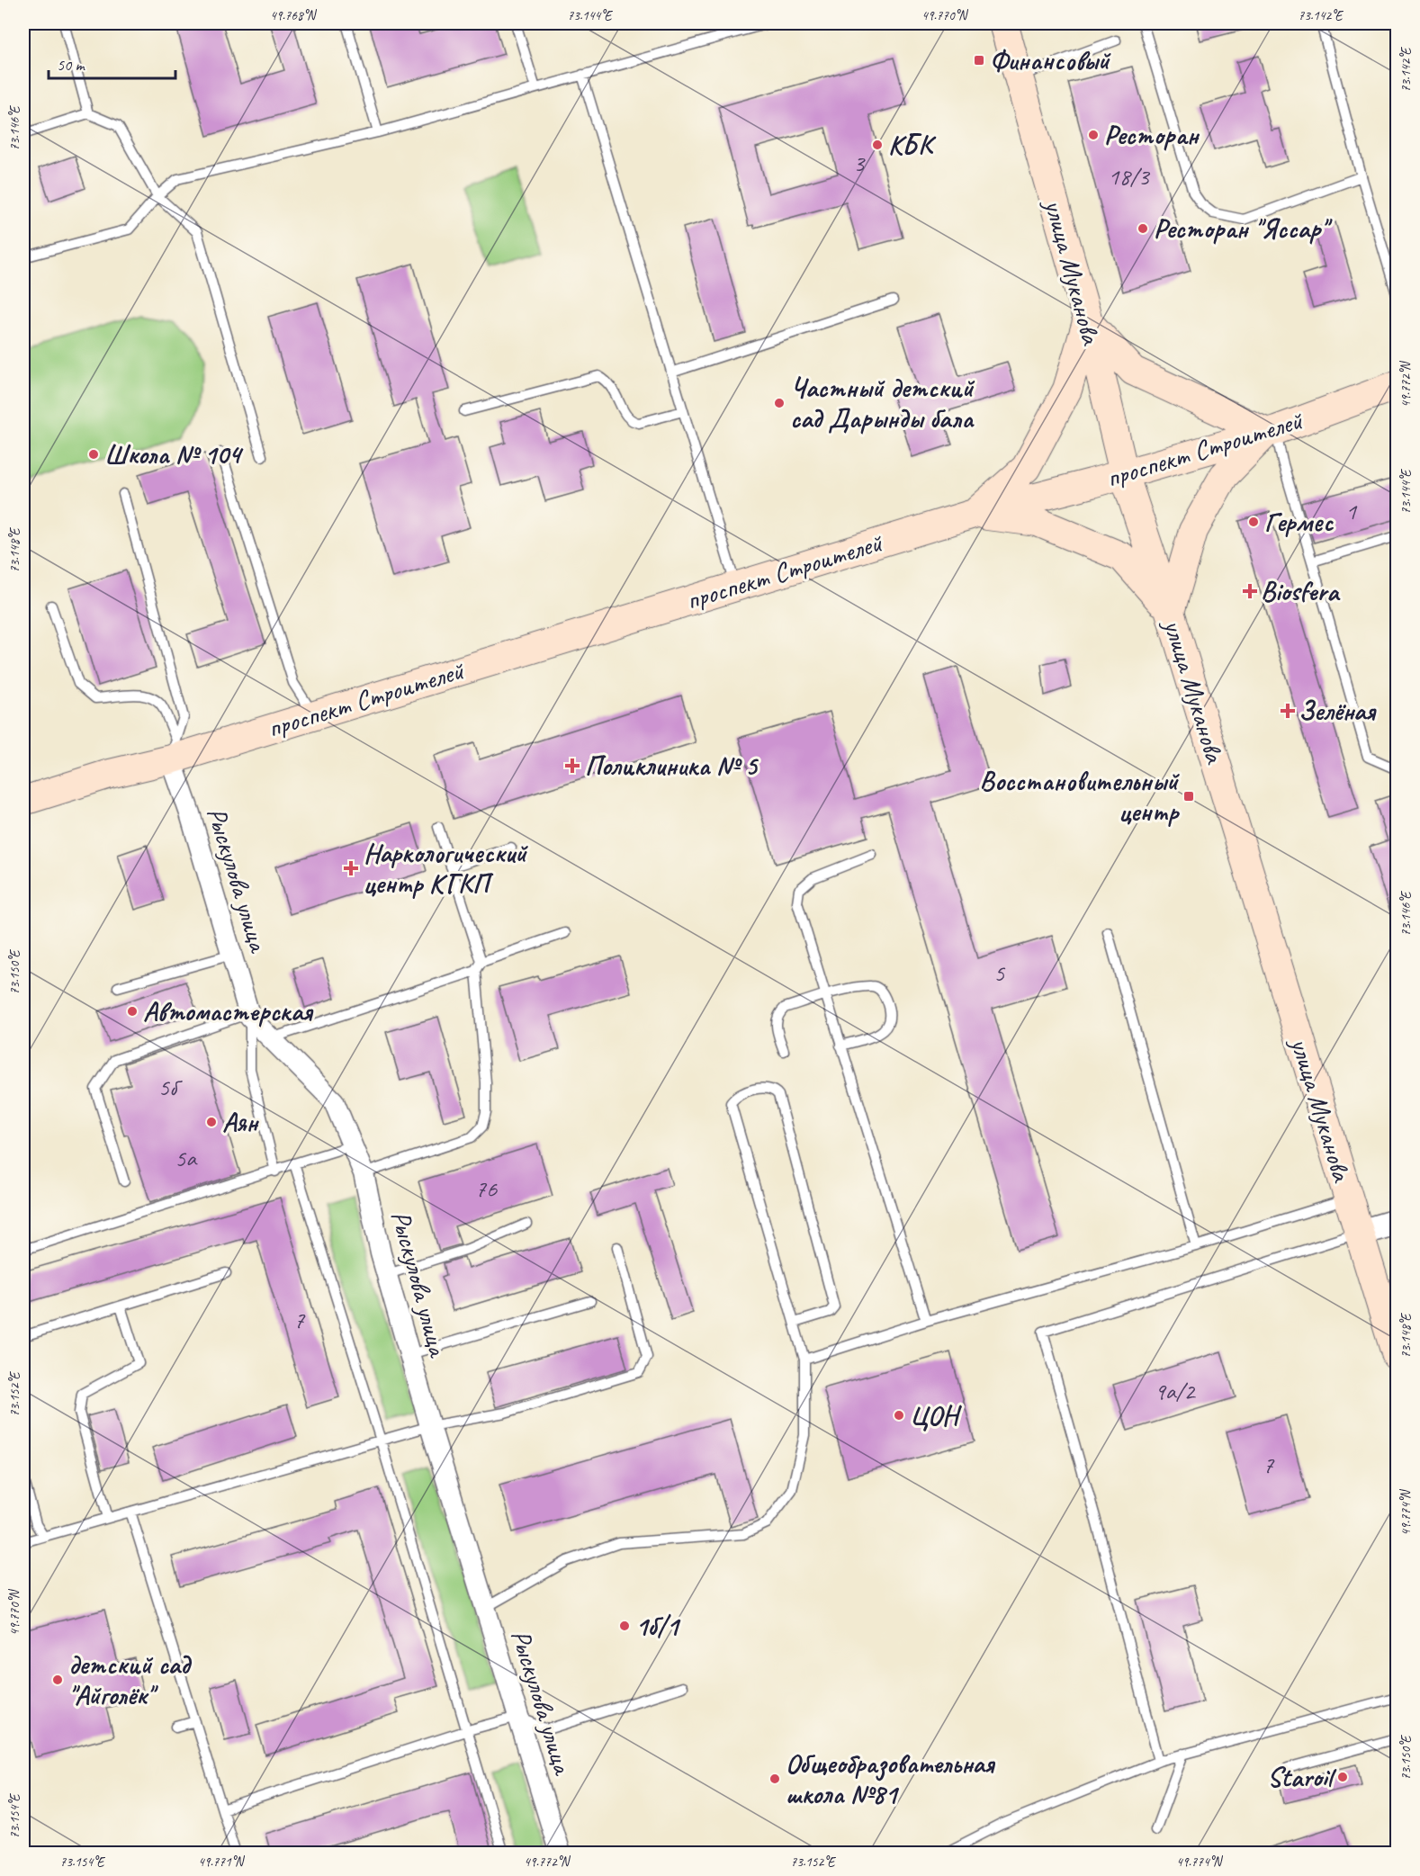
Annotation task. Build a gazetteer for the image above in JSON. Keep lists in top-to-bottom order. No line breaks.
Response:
{"streets":{"main road":["улица Муканова","проспект Строителей"],"street":["Рыскулова улица"]},"crossings":[["улица Муканова","проспект Строителей"],["проспект Строителей","Рыскулова улица"]],"places":{"transit":["Финансовый","Восстановительный центр"],"other":["Ресторан","КБК","Ресторан \"Яссар\"","Частный детский сад Дарынды бала","Школа № 104","Гермес","Автомастерская","Аян","ЦОН","1б/1","детский сад \"Айголёк\"","Staroil","Общеобразовательная школа №81"],"health":["Biosfera","Зелёная","Поликлиника № 5","Наркологический центр КГКП"]},"house_numbers":["3","18/3","1","5","5б","5а","76","7","9а/2","7"],"scale_bar":"50 m","coordinates":["49.768°N","73.144°E","49.770°N","73.142°E","73.146°E","49.772°N","73.148°E","73.150°E","73.152°E","49.774°N","73.154°E","49.771°N"]}
